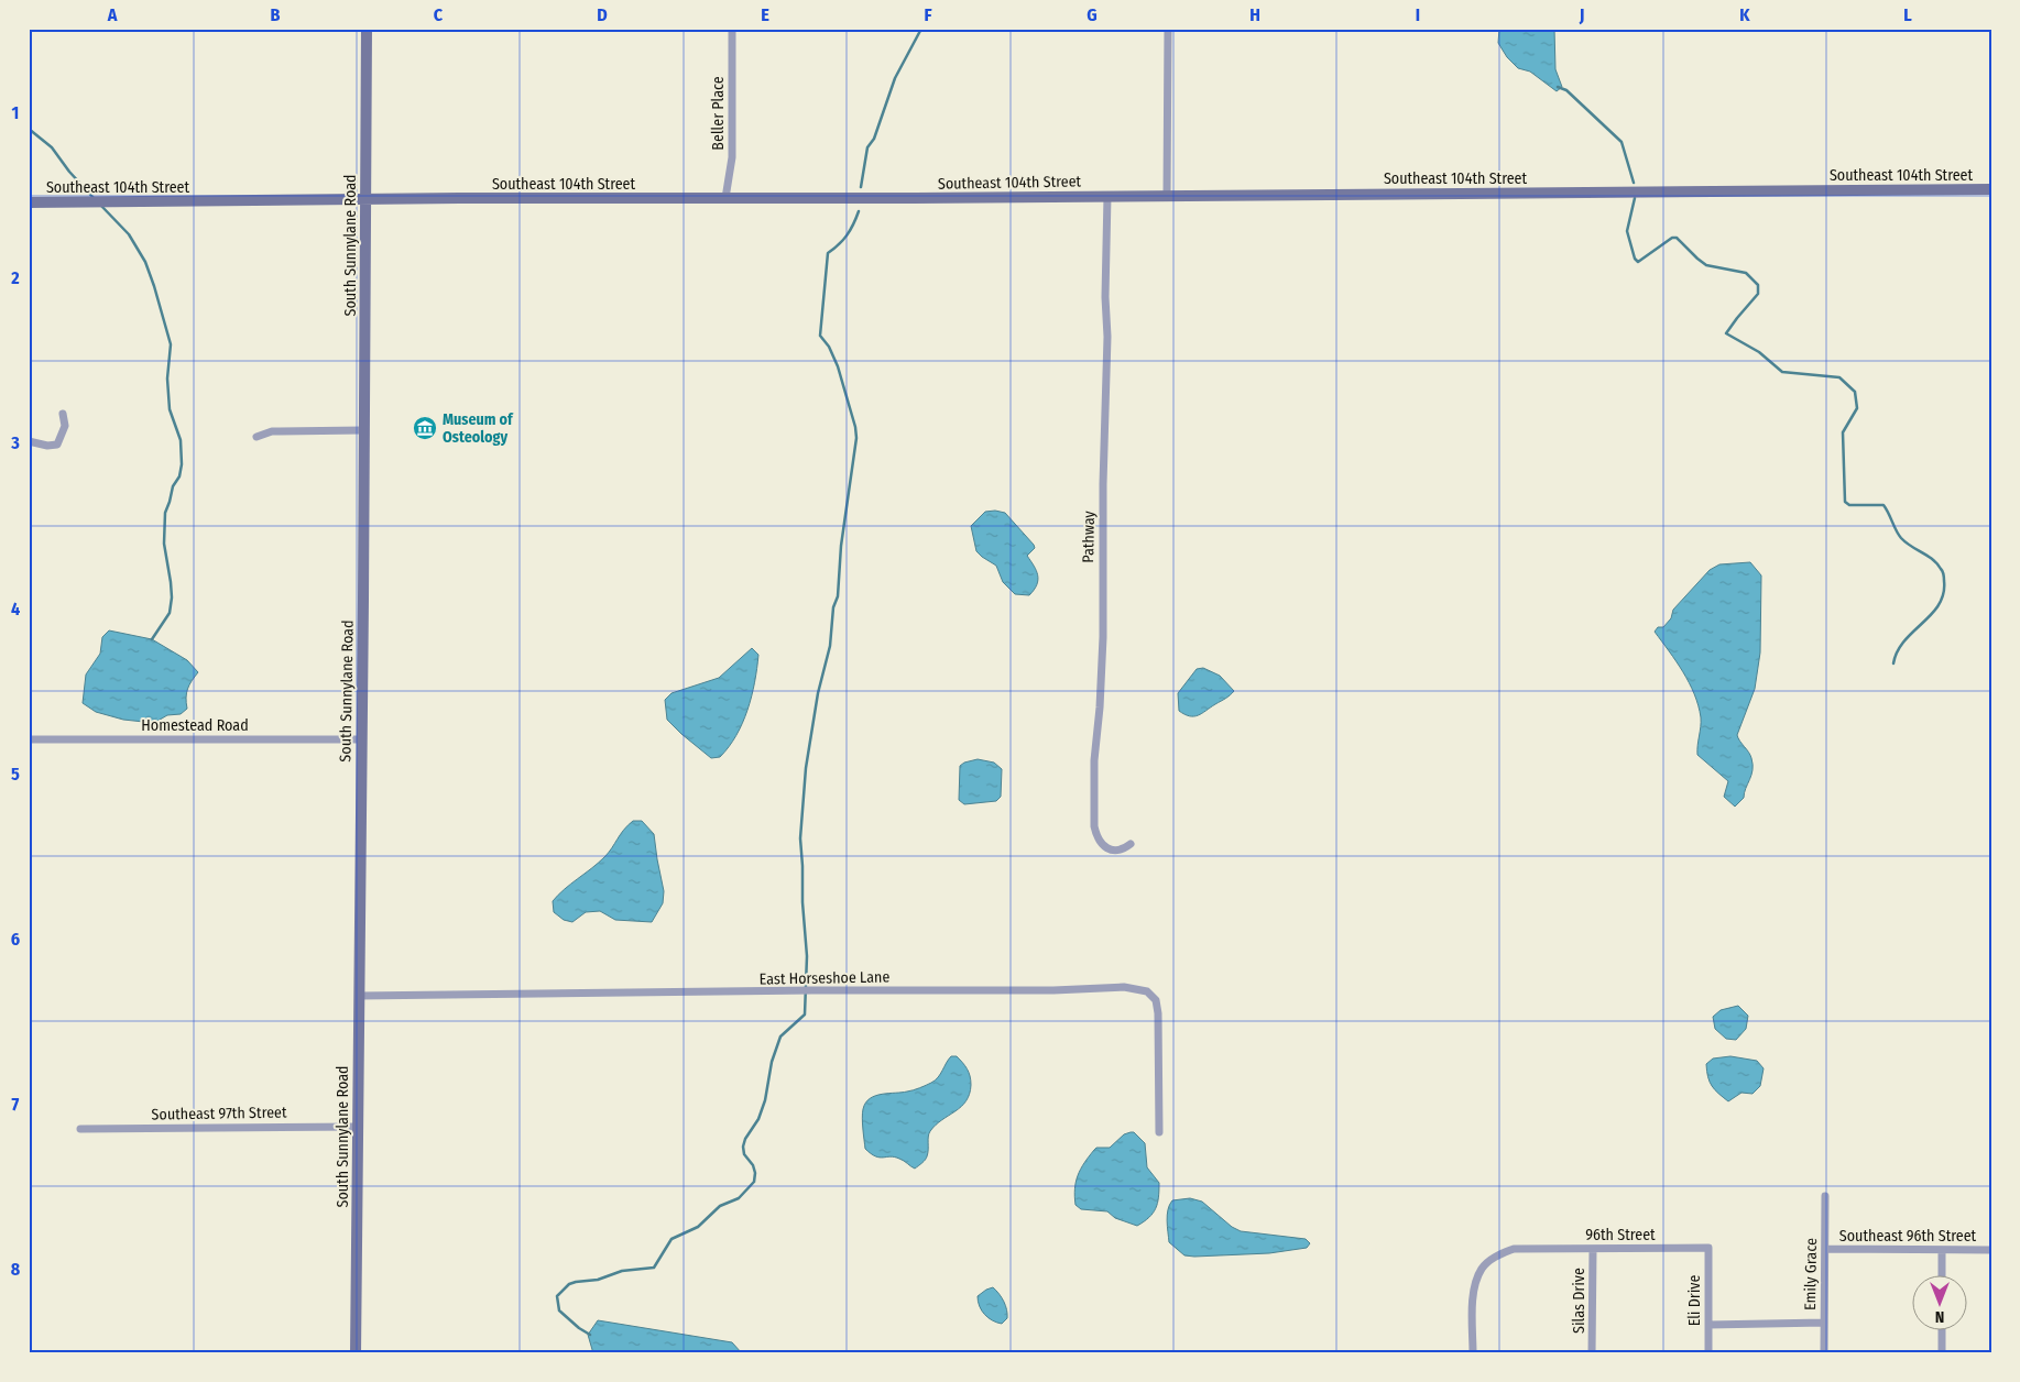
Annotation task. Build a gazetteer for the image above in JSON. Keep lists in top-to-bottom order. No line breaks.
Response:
{"streets":{"street":["Beller Place","Southeast 104th Street","South Sunnylane Road","Pathway","Homestead Road","East Horseshoe Lane","Southeast 97th Street","96th Street","Southeast 96th Street","Emily Grace","Silas Drive","Eli Drive"]},"crossings":[["Beller Place","Southeast 104th Street"],["Southeast 104th Street","South Sunnylane Road"],["Southeast 104th Street","Pathway"],["South Sunnylane Road","Homestead Road"],["South Sunnylane Road","East Horseshoe Lane"],["South Sunnylane Road","Southeast 97th Street"],["96th Street","Silas Drive"],["96th Street","Eli Drive"],["Southeast 96th Street","Emily Grace"]],"places":{"museum":["Museum of Osteology"]},"north":"bottom","grid":{"columns":["A","B","C","D","E","F","G","H","I","J","K","L"],"rows":["1","2","3","4","5","6","7","8"]}}
